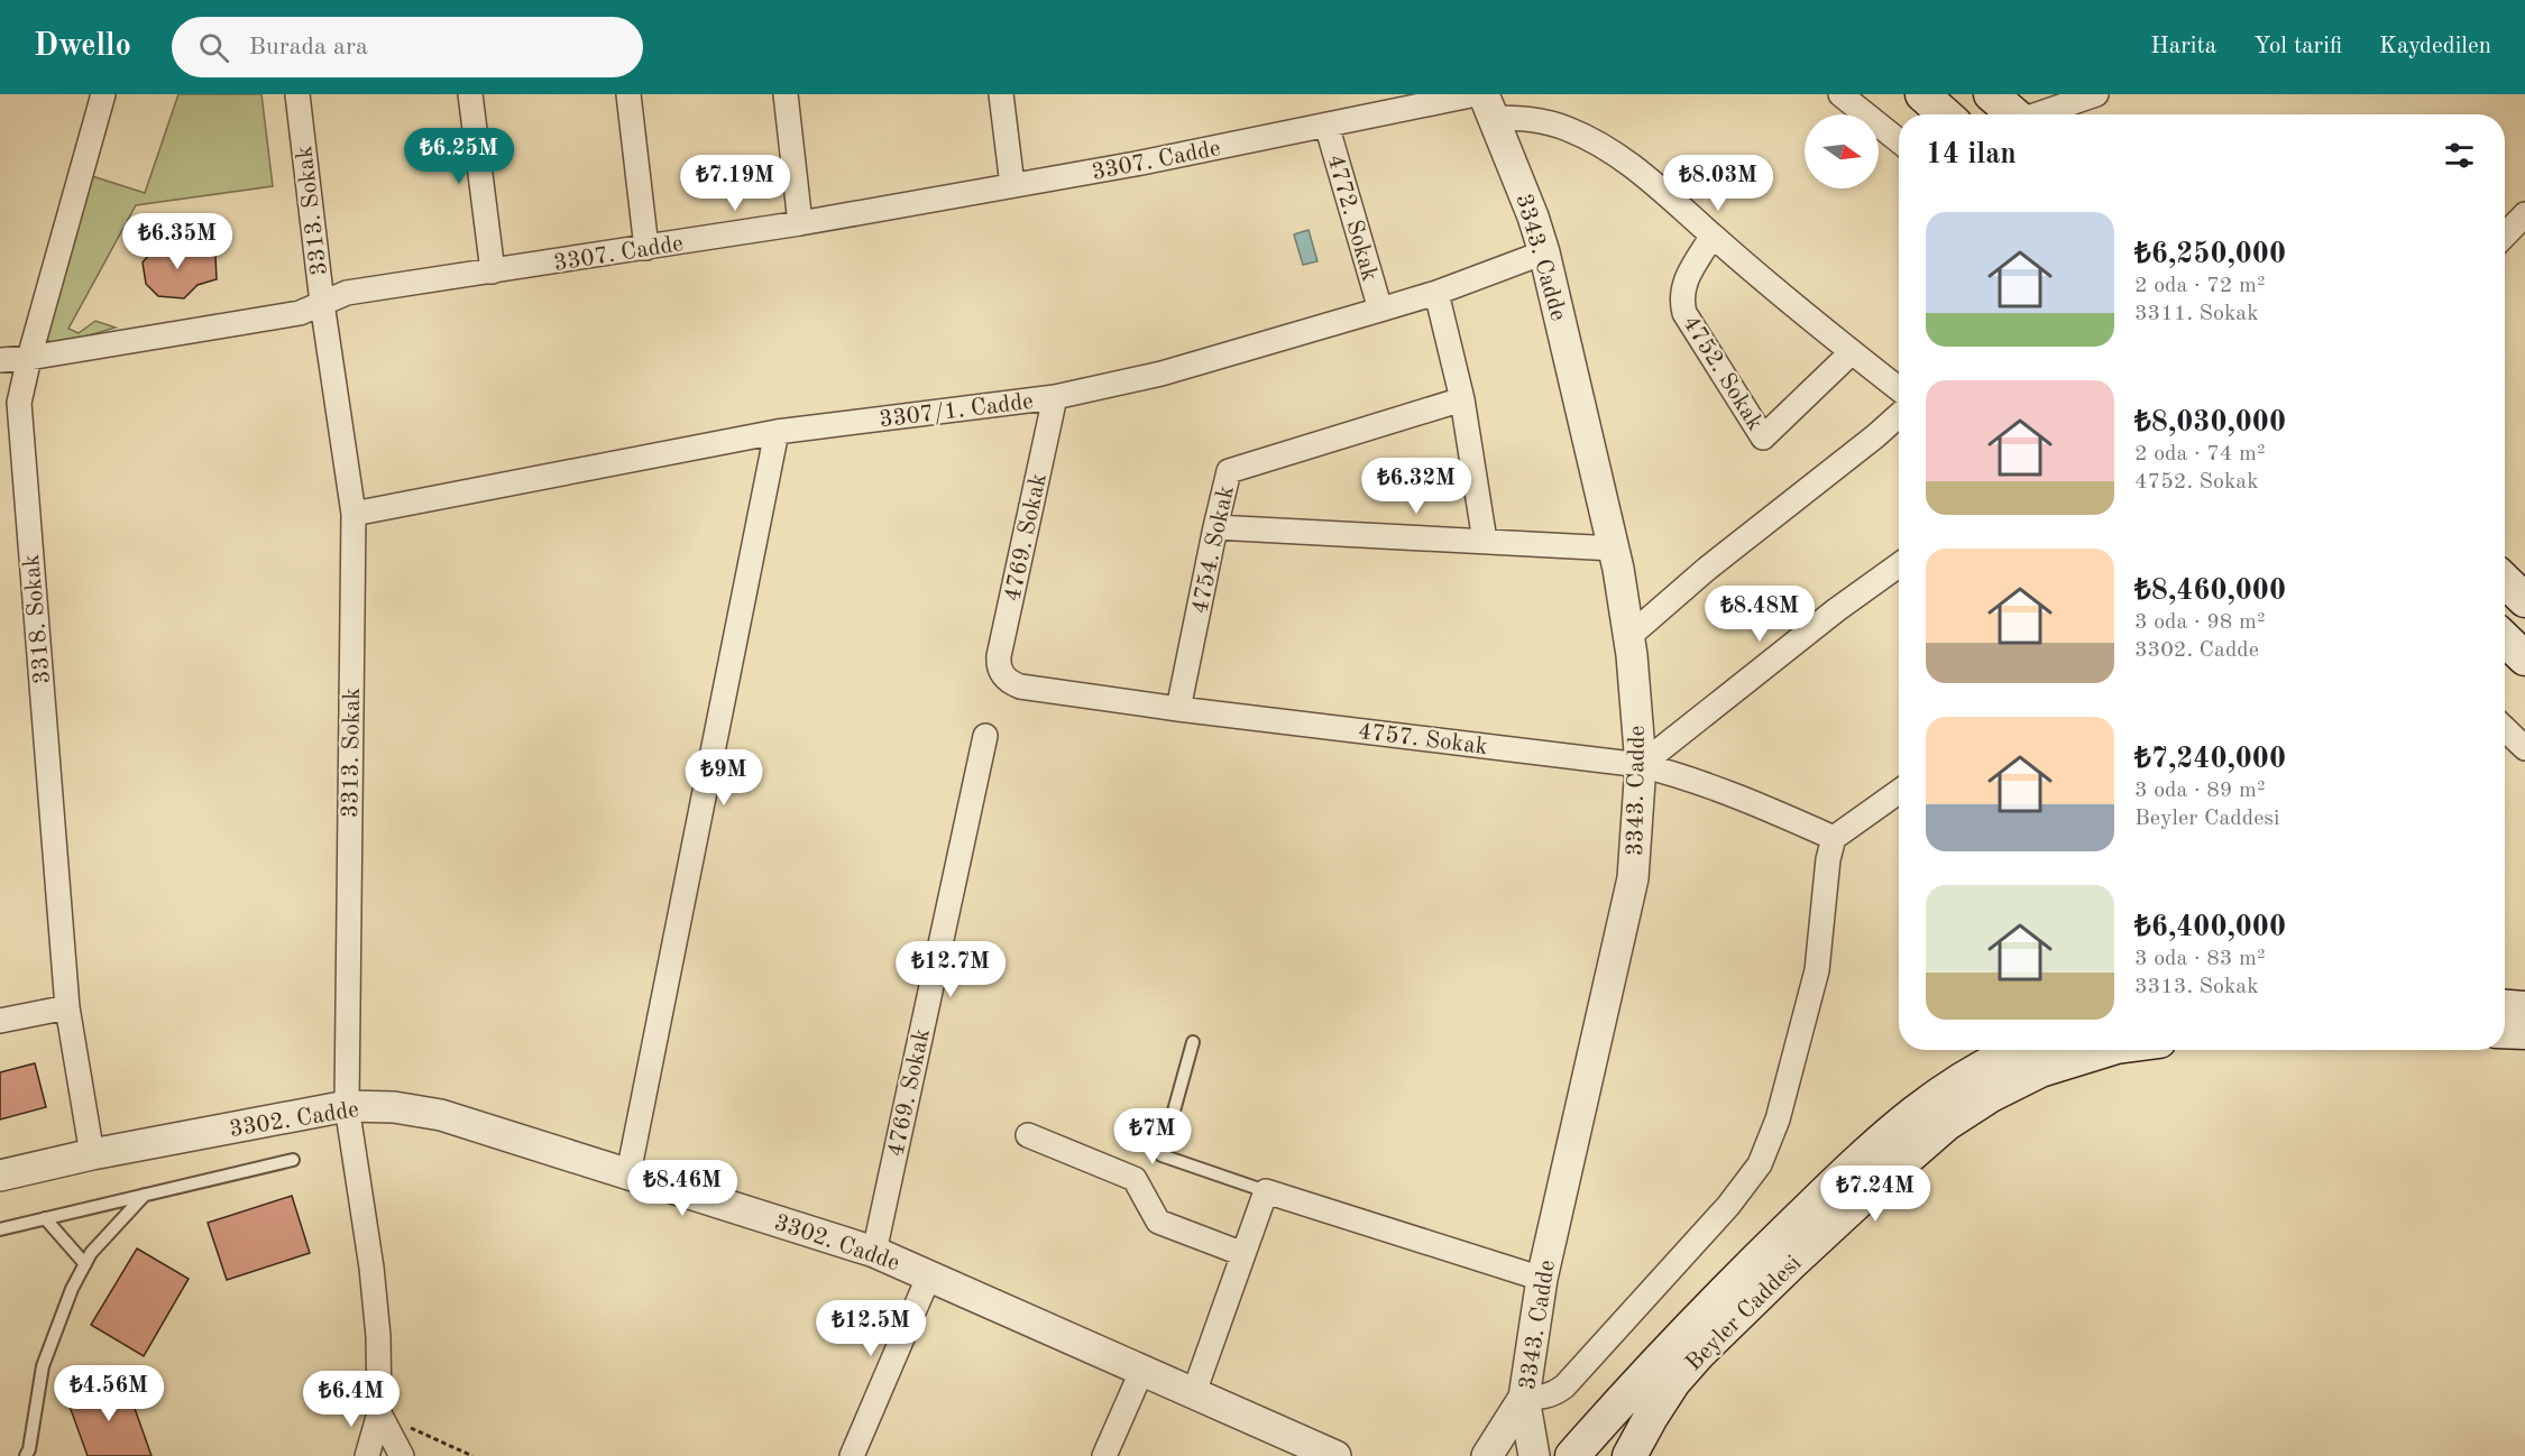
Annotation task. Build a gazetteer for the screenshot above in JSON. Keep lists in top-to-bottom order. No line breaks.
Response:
{"streets":{"main road":["Beyler Caddesi"],"street":["3307. Cadde","3313. Sokak","4772. Sokak","3343. Cadde","4752. Sokak","3307/1. Cadde","4769. Sokak","4754. Sokak","3318. Sokak","4757. Sokak","3302. Cadde"]},"crossings":[["3307. Cadde","3313. Sokak"],["3307. Cadde","4772. Sokak"],["3307. Cadde","3343. Cadde"],["3307. Cadde","4752. Sokak"],["3307. Cadde","3318. Sokak"],["3313. Sokak","3307/1. Cadde"],["3313. Sokak","3302. Cadde"],["4772. Sokak","3307/1. Cadde"],["3343. Cadde","3307/1. Cadde"],["3343. Cadde","4757. Sokak"],["3307/1. Cadde","4769. Sokak"],["4769. Sokak","4757. Sokak"],["4769. Sokak","3302. Cadde"],["4754. Sokak","4757. Sokak"],["3318. Sokak","3302. Cadde"]],"north":"right","page":{"header":"Dwello","search":"Burada ara","nav":["Harita","Yol tarifi","Kaydedilen"],"heading":"14 ilan","price":["₺6.25M","₺7.19M","₺8.03M","₺6.35M","₺6.32M","₺8.48M","₺9M","₺12.7M","₺7M","₺8.46M","₺7.24M","₺12.5M","₺4.56M","₺6.4M"],"list":[{"name":"₺6,250,000","note":"2 oda · 72 m² · 3311. Sokak"},{"name":"₺8,030,000","note":"2 oda · 74 m² · 4752. Sokak"},{"name":"₺8,460,000","note":"3 oda · 98 m² · 3302. Cadde"},{"name":"₺7,240,000","note":"3 oda · 89 m² · Beyler Caddesi"},{"name":"₺6,400,000","note":"3 oda · 83 m² · 3313. Sokak"}]}}
